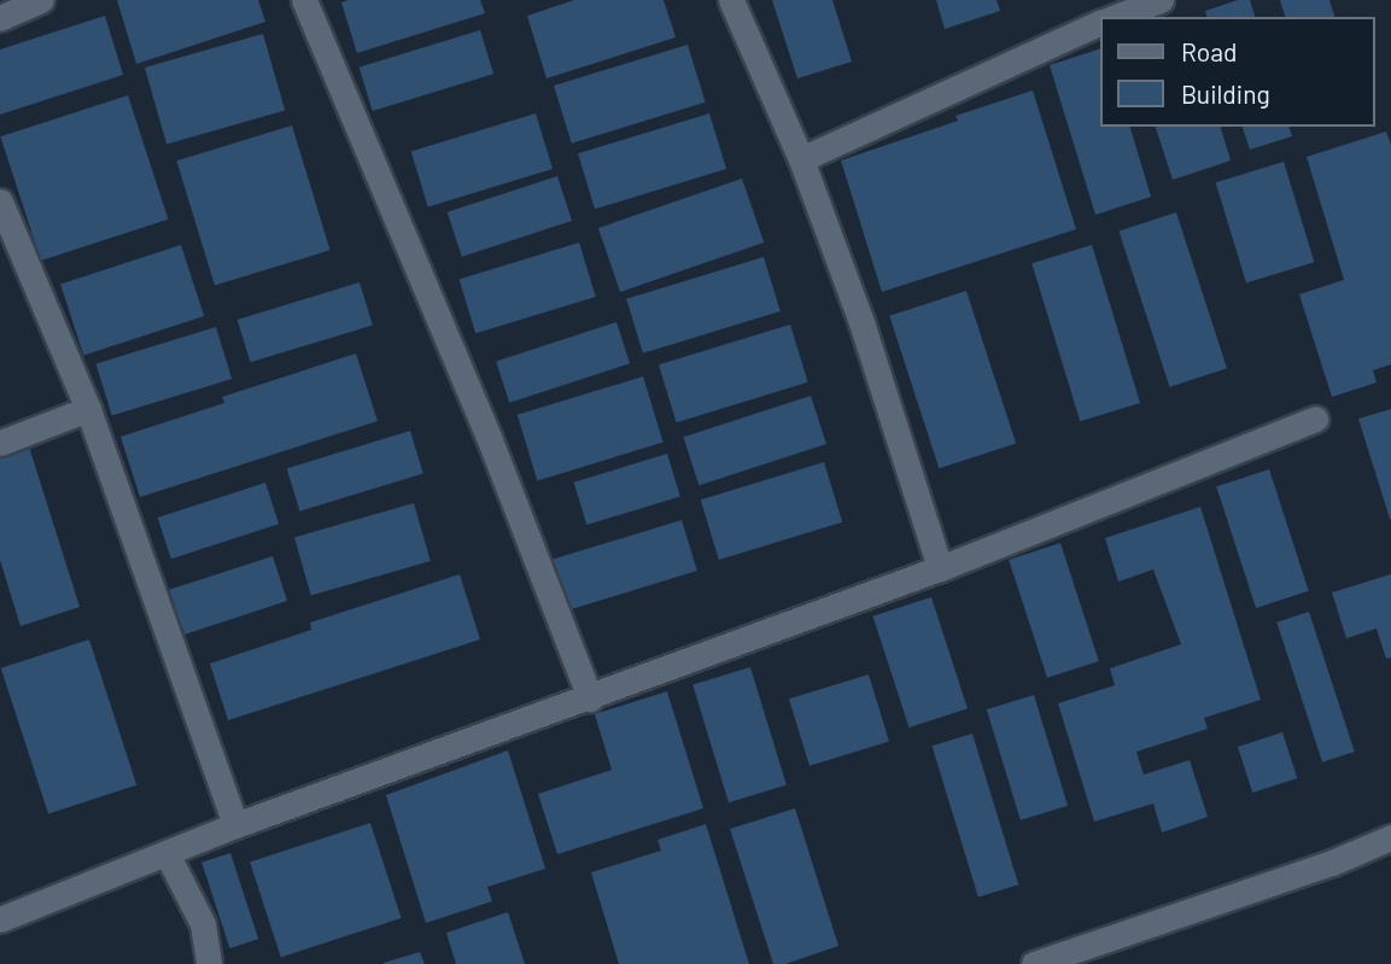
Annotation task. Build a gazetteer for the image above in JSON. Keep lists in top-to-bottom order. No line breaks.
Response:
{"legend":["Road","Building"]}
